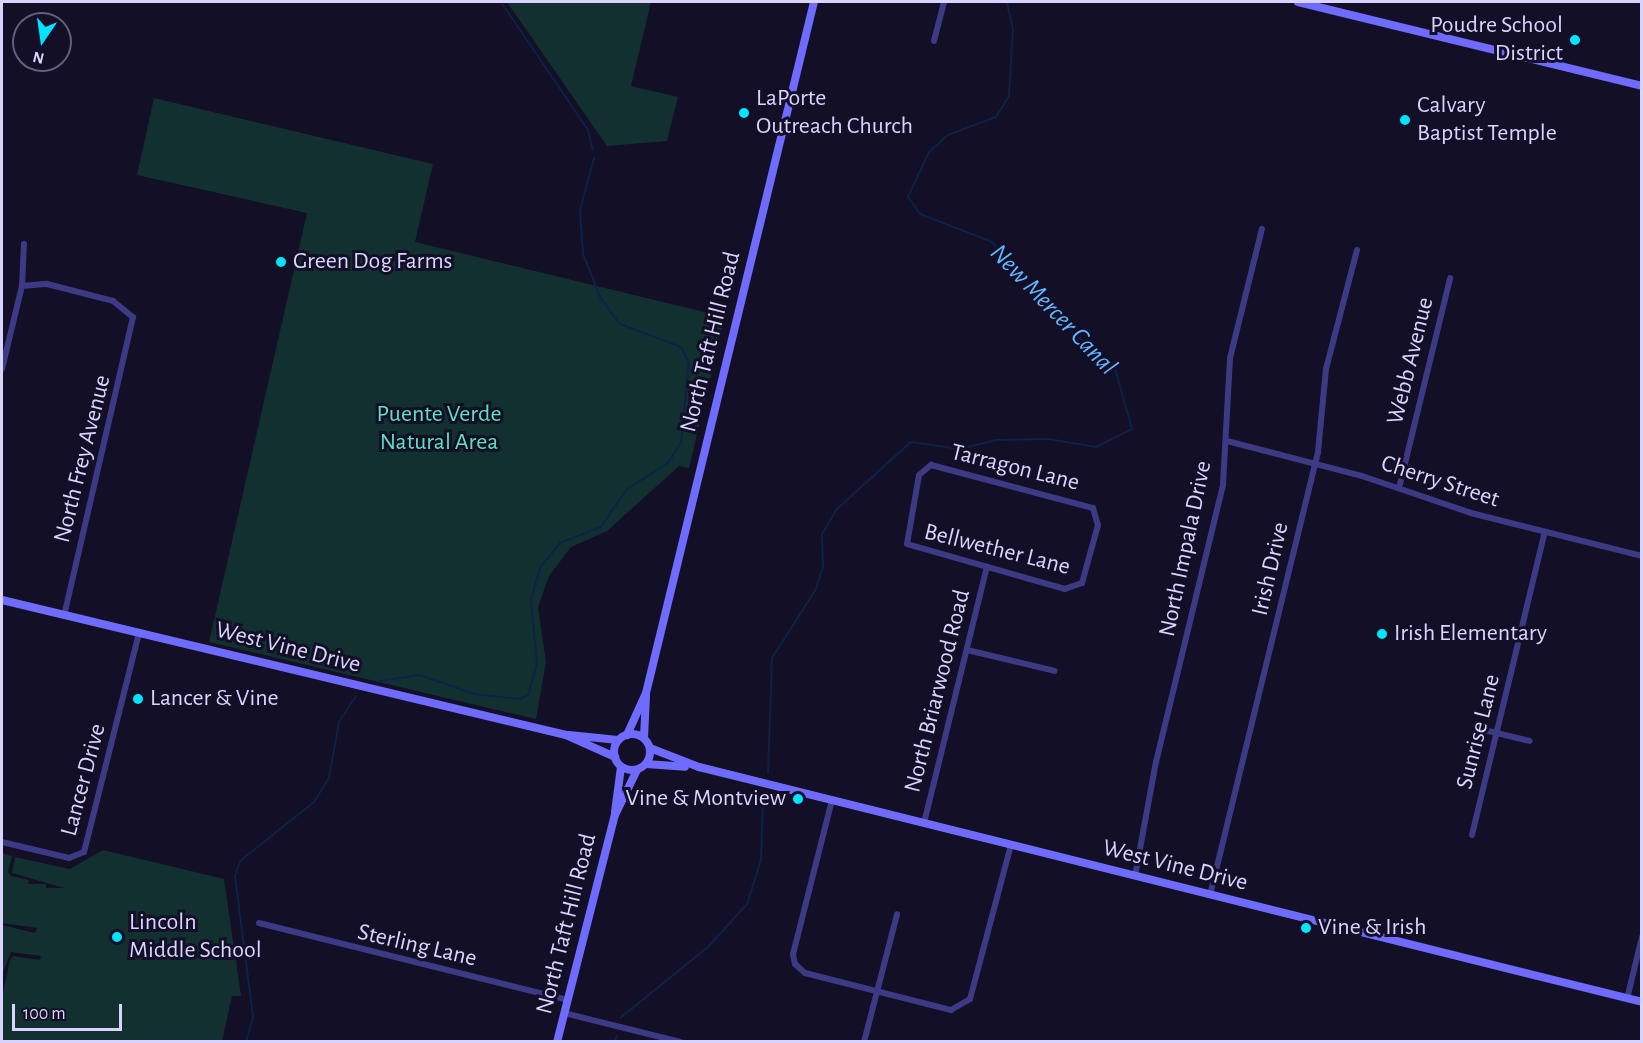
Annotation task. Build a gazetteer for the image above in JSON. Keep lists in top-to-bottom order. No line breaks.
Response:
{"streets":{"street":["North Taft Hill Road","Webb Avenue","North Frey Avenue","Tarragon Lane","Cherry Street","North Impala Drive","Bellwether Lane","Irish Drive","West Vine Drive","North Briarwood Road","Sunrise Lane","Lancer Drive","Sterling Lane"]},"crossings":[["North Taft Hill Road","West Vine Drive"],["North Taft Hill Road","Sterling Lane"],["Webb Avenue","Cherry Street"],["North Frey Avenue","West Vine Drive"],["Tarragon Lane","Bellwether Lane"],["Cherry Street","North Impala Drive"],["Cherry Street","Irish Drive"],["Cherry Street","Sunrise Lane"],["North Impala Drive","West Vine Drive"],["Bellwether Lane","North Briarwood Road"],["Irish Drive","West Vine Drive"],["West Vine Drive","North Briarwood Road"],["West Vine Drive","Lancer Drive"]],"water":["New Mercer Canal"],"parks":["Puente Verde Natural Area"],"places":["Poudre School District","LaPorte Outreach Church","Calvary Baptist Temple","Green Dog Farms","Irish Elementary","Lancer & Vine","Vine & Montview","Vine & Irish","Lincoln Middle School"],"scale_bar":"100 m","north":"bottom"}
